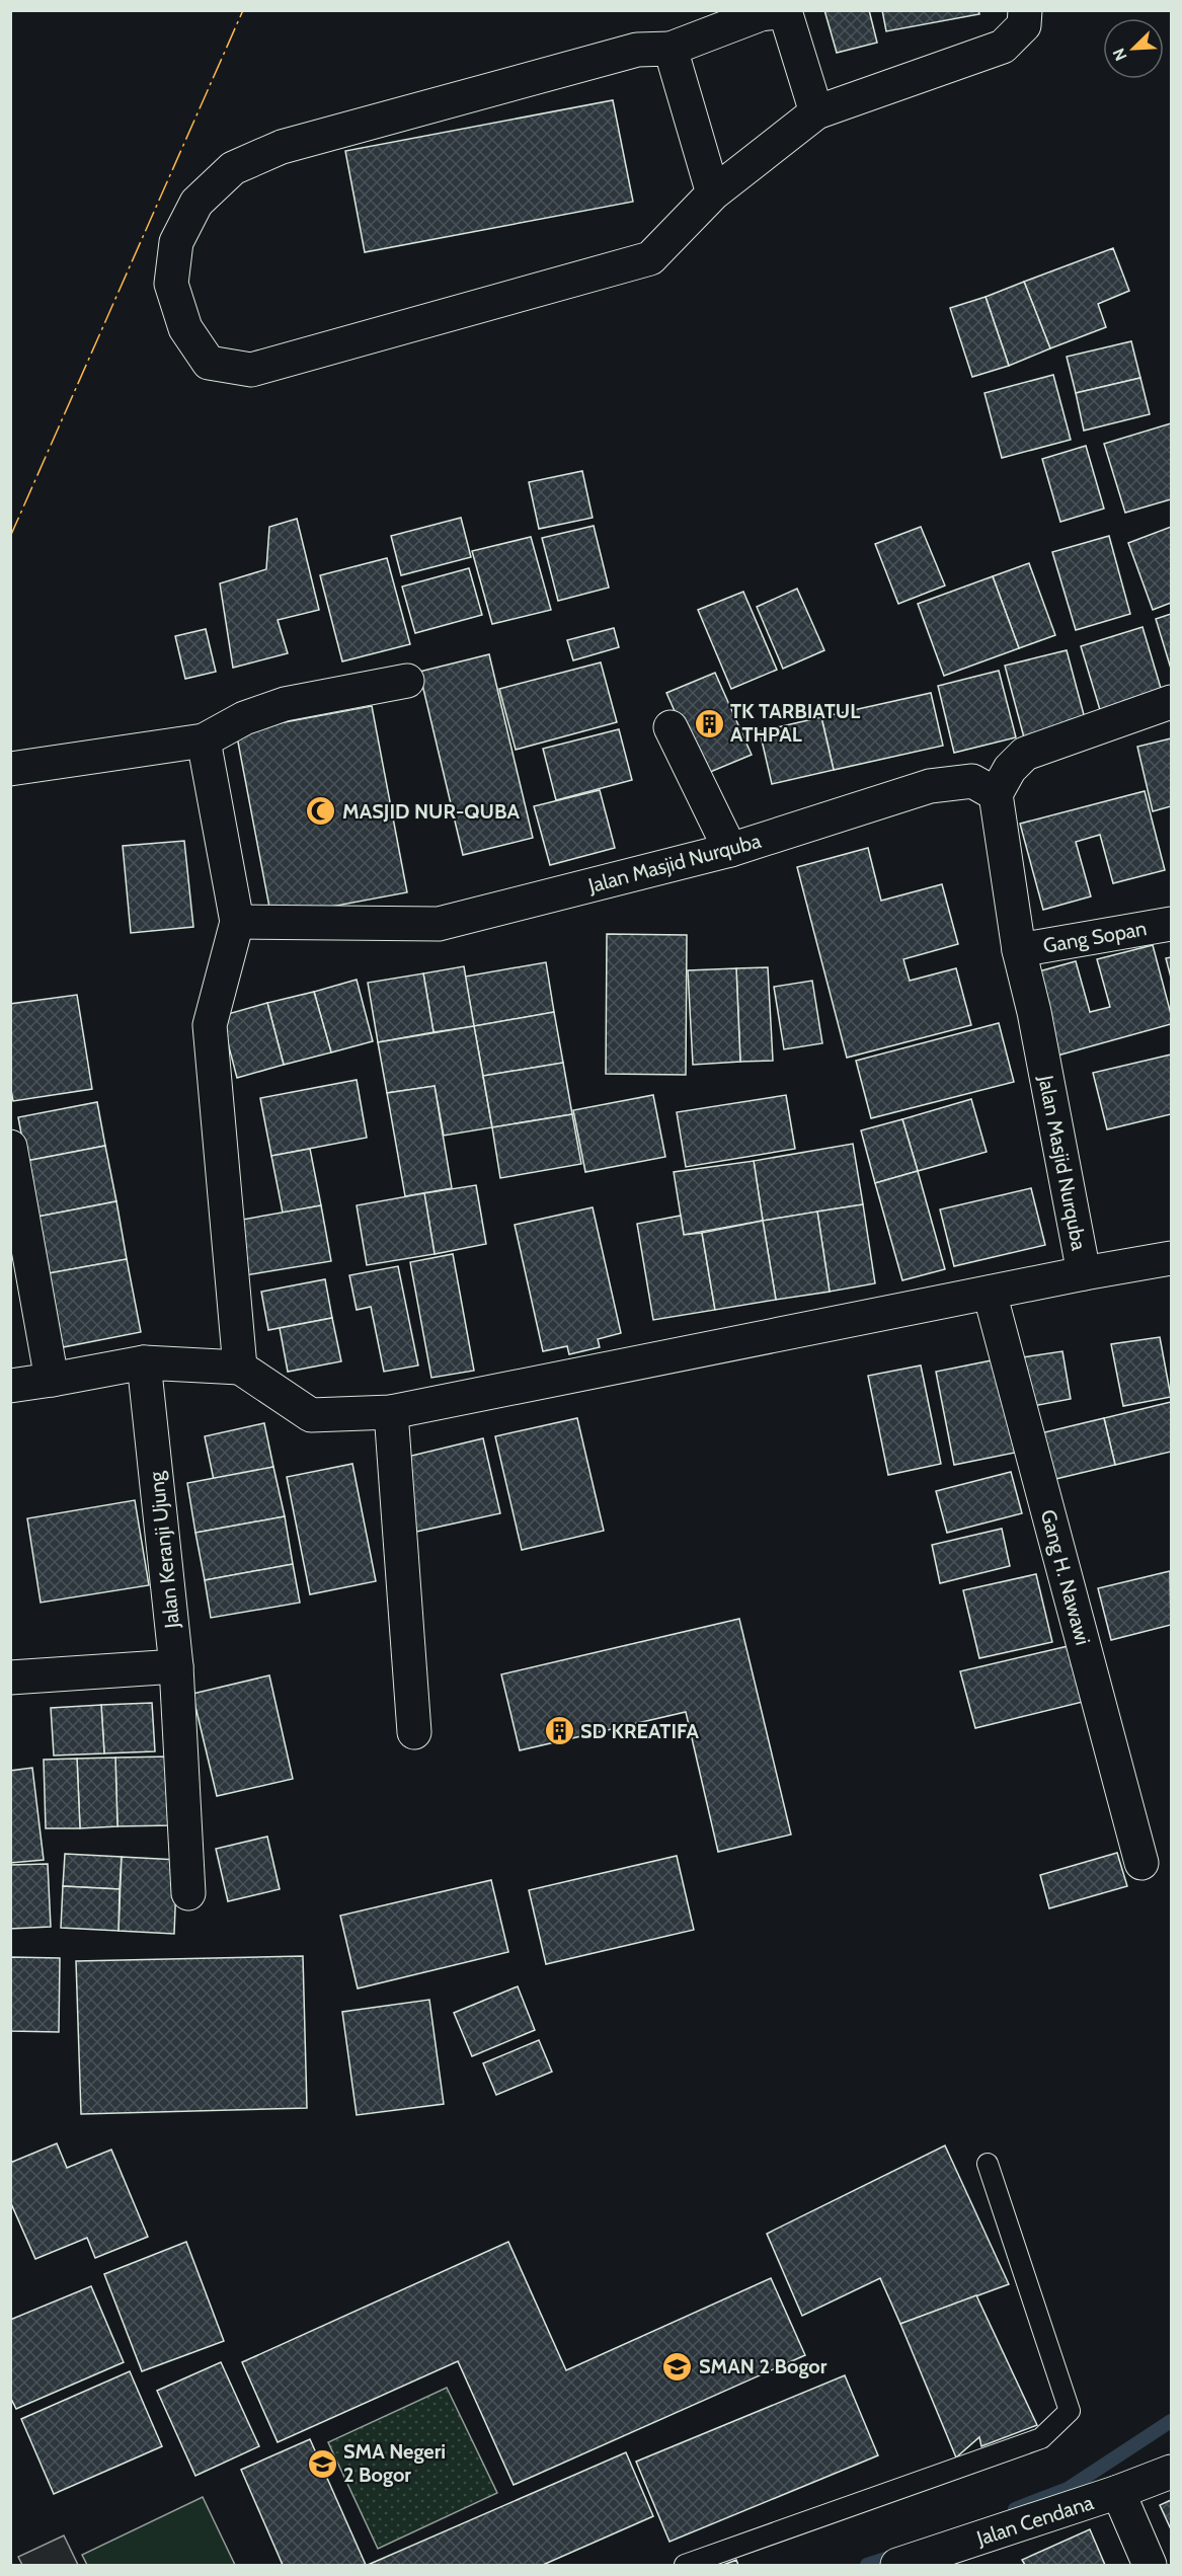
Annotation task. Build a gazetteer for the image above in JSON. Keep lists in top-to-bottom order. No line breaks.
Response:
{"streets":{"street":["Jalan Masjid Nurquba","Gang Sopan","Jalan Keranji Ujung","Gang H. Nawawi","Jalan Cendana"]},"crossings":[["Jalan Masjid Nurquba","Gang Sopan"]],"places":{"building":["TK TARBIATUL ATHPAL","SD KREATIFA"],"mosque":["MASJID NUR-QUBA"],"school or university":["SMAN 2 Bogor","SMA Negeri 2 Bogor"]},"north":"bottom left"}
